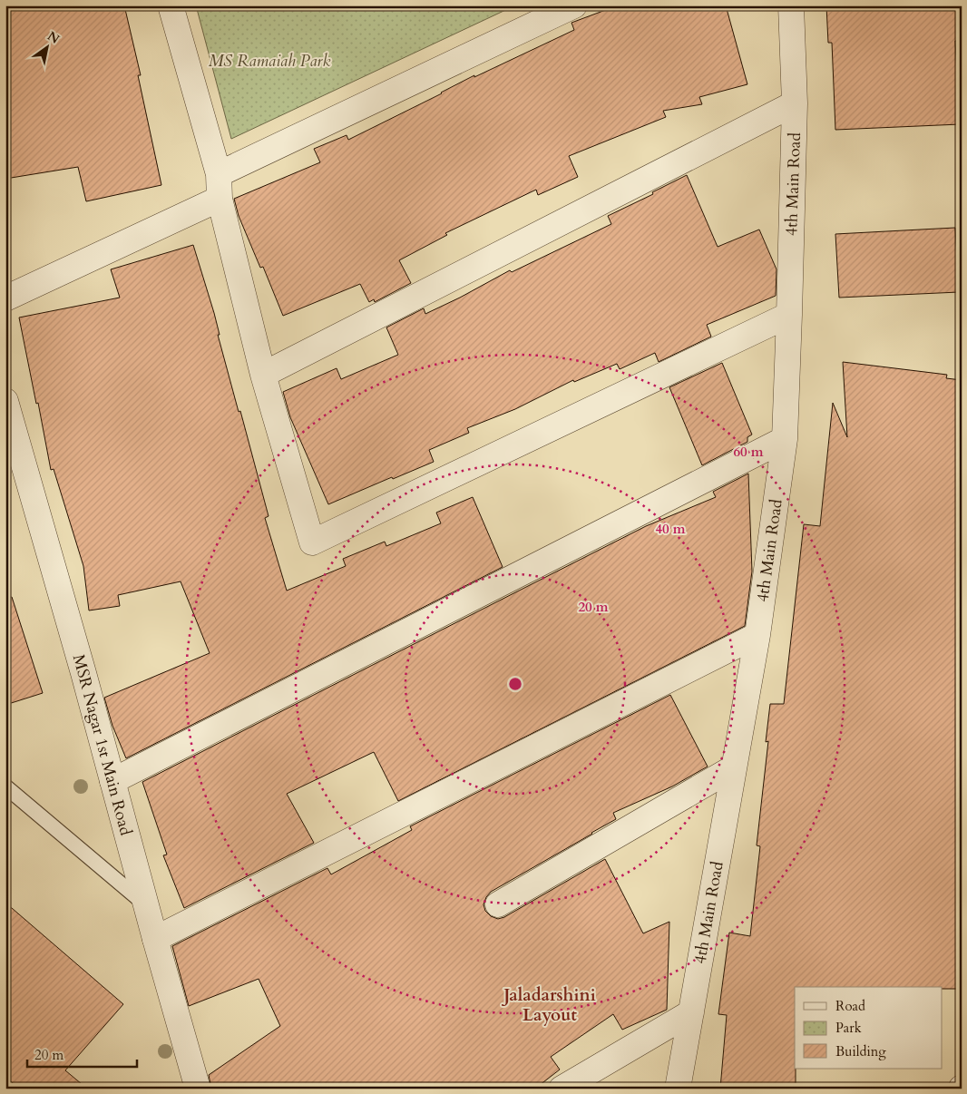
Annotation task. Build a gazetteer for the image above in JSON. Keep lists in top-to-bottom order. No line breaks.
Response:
{"streets":{"street":["4th Main Road","MSR Nagar 1st Main Road"]},"districts":["Jaladarshini Layout"],"parks":["MS Ramaiah Park"],"legend":["Road","Park","Building"],"scale_bar":"20 m","north":"top right","rings":["60 m","40 m","20 m"]}
